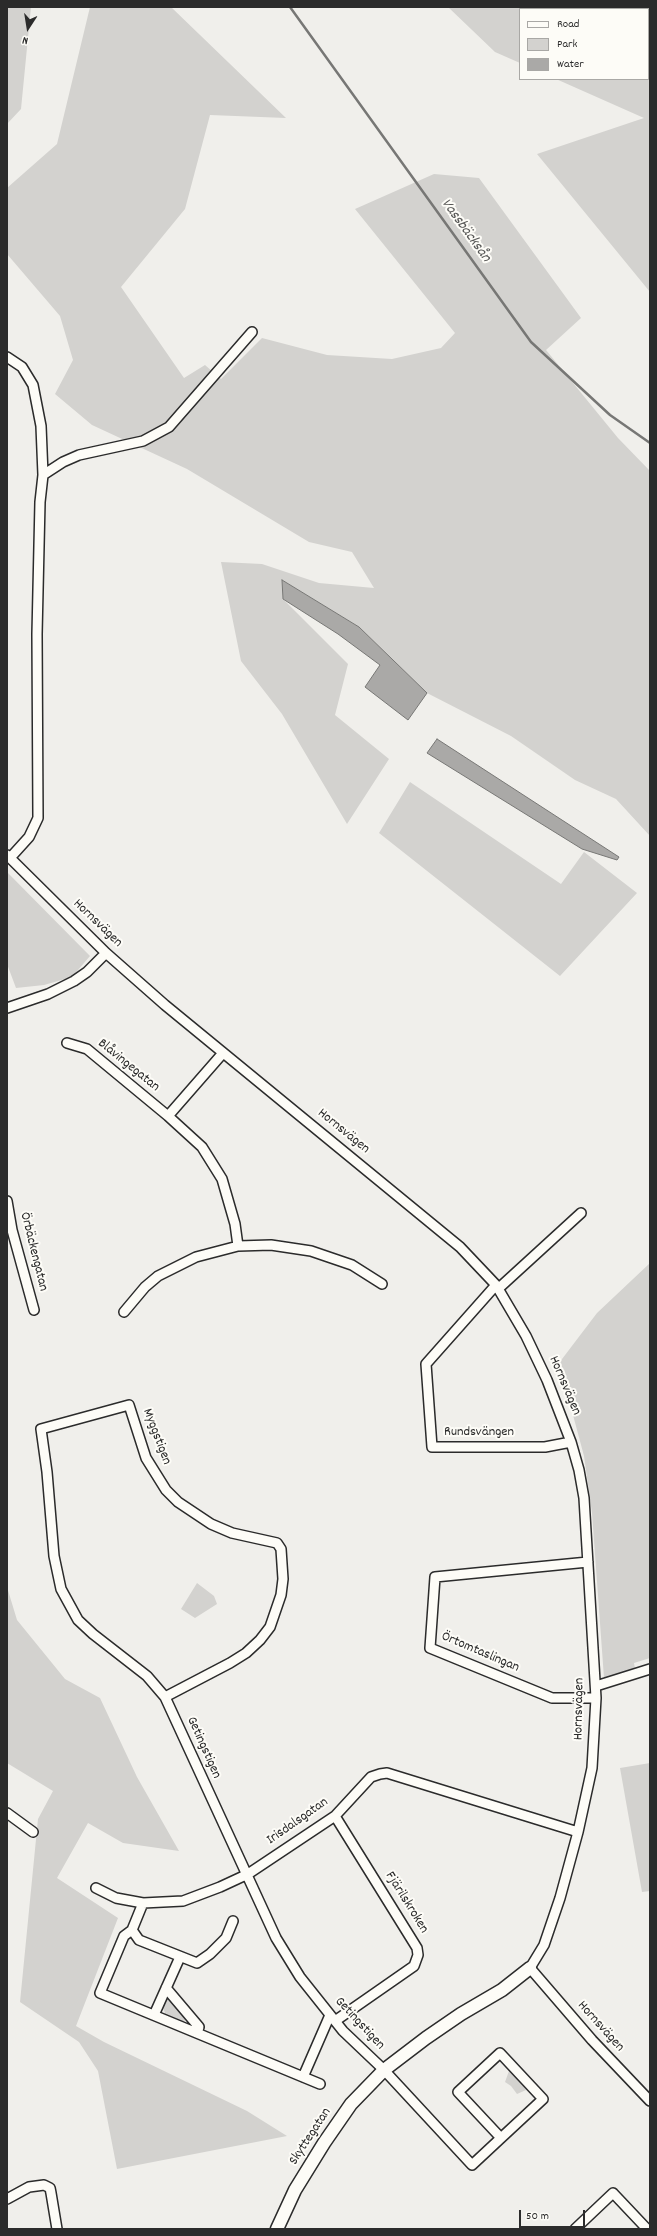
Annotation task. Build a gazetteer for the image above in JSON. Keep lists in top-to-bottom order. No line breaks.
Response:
{"streets":{"street":["Hornsvägen","Blåvingegatan","Örbäckengatan","Rundsvängen","Myggstigen","Örtomtaslingan","Getingstigen","Irisdalsgatan","Fjärilskroken","Skyttegatan"]},"crossings":[["Hornsvägen","Rundsvängen"],["Hornsvägen","Örtomtaslingan"],["Hornsvägen","Irisdalsgatan"],["Hornsvägen","Skyttegatan"],["Myggstigen","Getingstigen"],["Getingstigen","Irisdalsgatan"],["Getingstigen","Fjärilskroken"],["Getingstigen","Skyttegatan"],["Irisdalsgatan","Fjärilskroken"]],"water":["Vassbäcksån"],"legend":["Road","Park","Water"],"scale_bar":"50 m","north":"bottom"}
